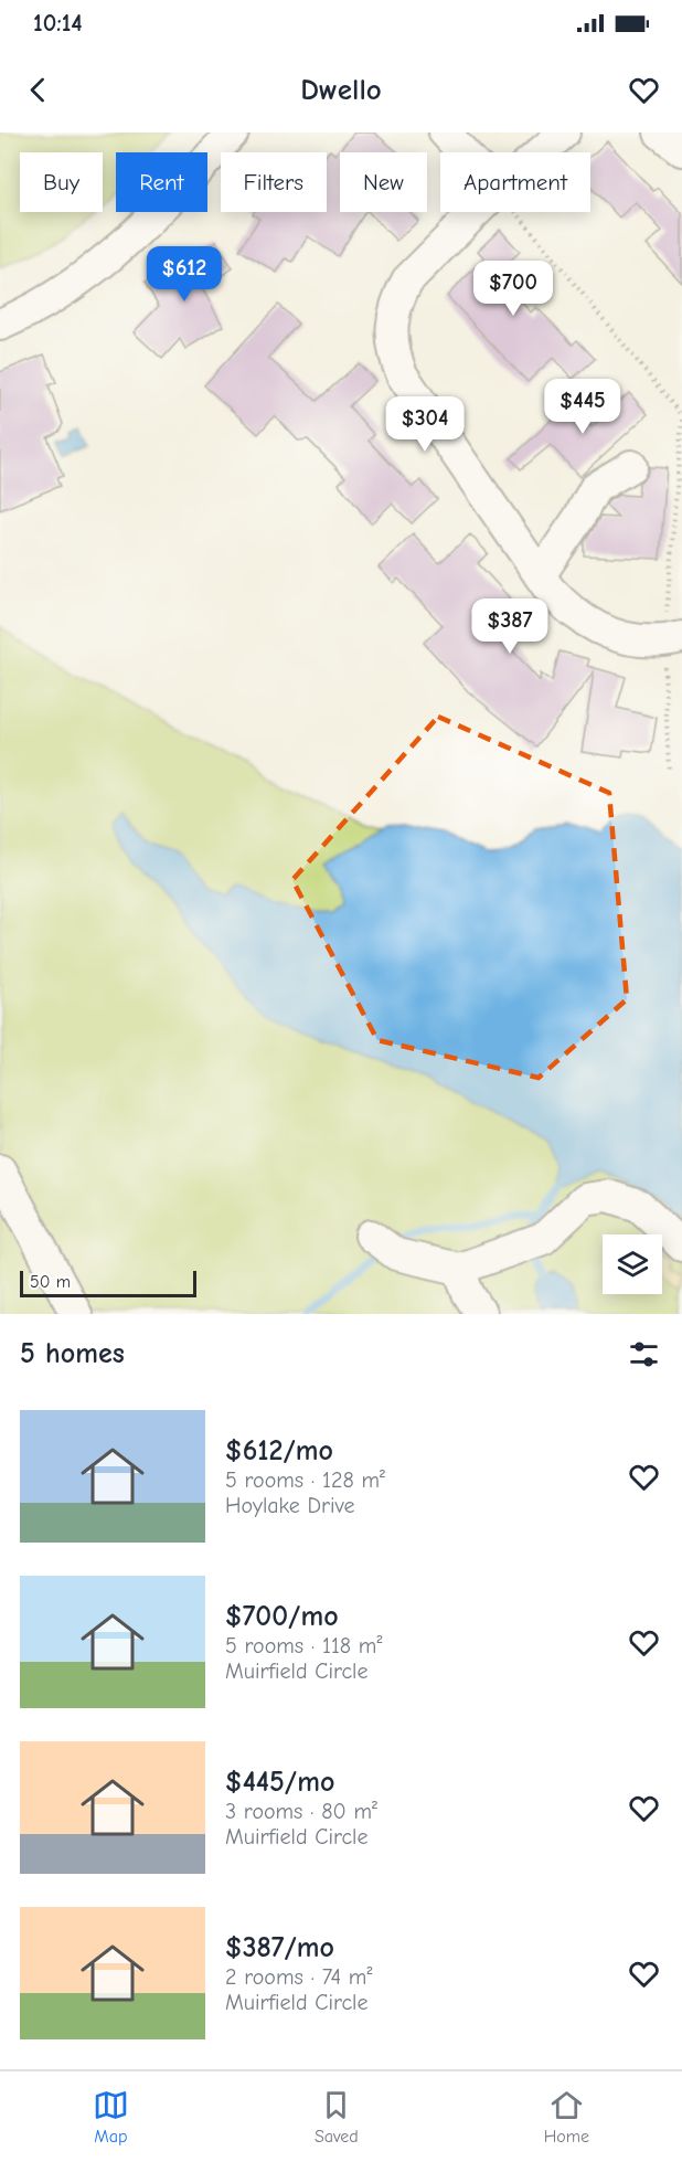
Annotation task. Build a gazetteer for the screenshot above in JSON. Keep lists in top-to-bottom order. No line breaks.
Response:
{"scale_bar":"50 m","page":{"status":"10:14","header":"Dwello","chip":["Buy","Rent","Filters","New","Apartment"],"price":["$612","$700","$445","$304","$387"],"scale":"50 m","heading":"5 homes","list":[{"name":"$612/mo","note":"5 rooms · 128 m² · Hoylake Drive"},{"name":"$700/mo","note":"5 rooms · 118 m² · Muirfield Circle"},{"name":"$445/mo","note":"3 rooms · 80 m² · Muirfield Circle"},{"name":"$387/mo","note":"2 rooms · 74 m² · Muirfield Circle"}],"tabs":["Map","Saved","Home"]}}
